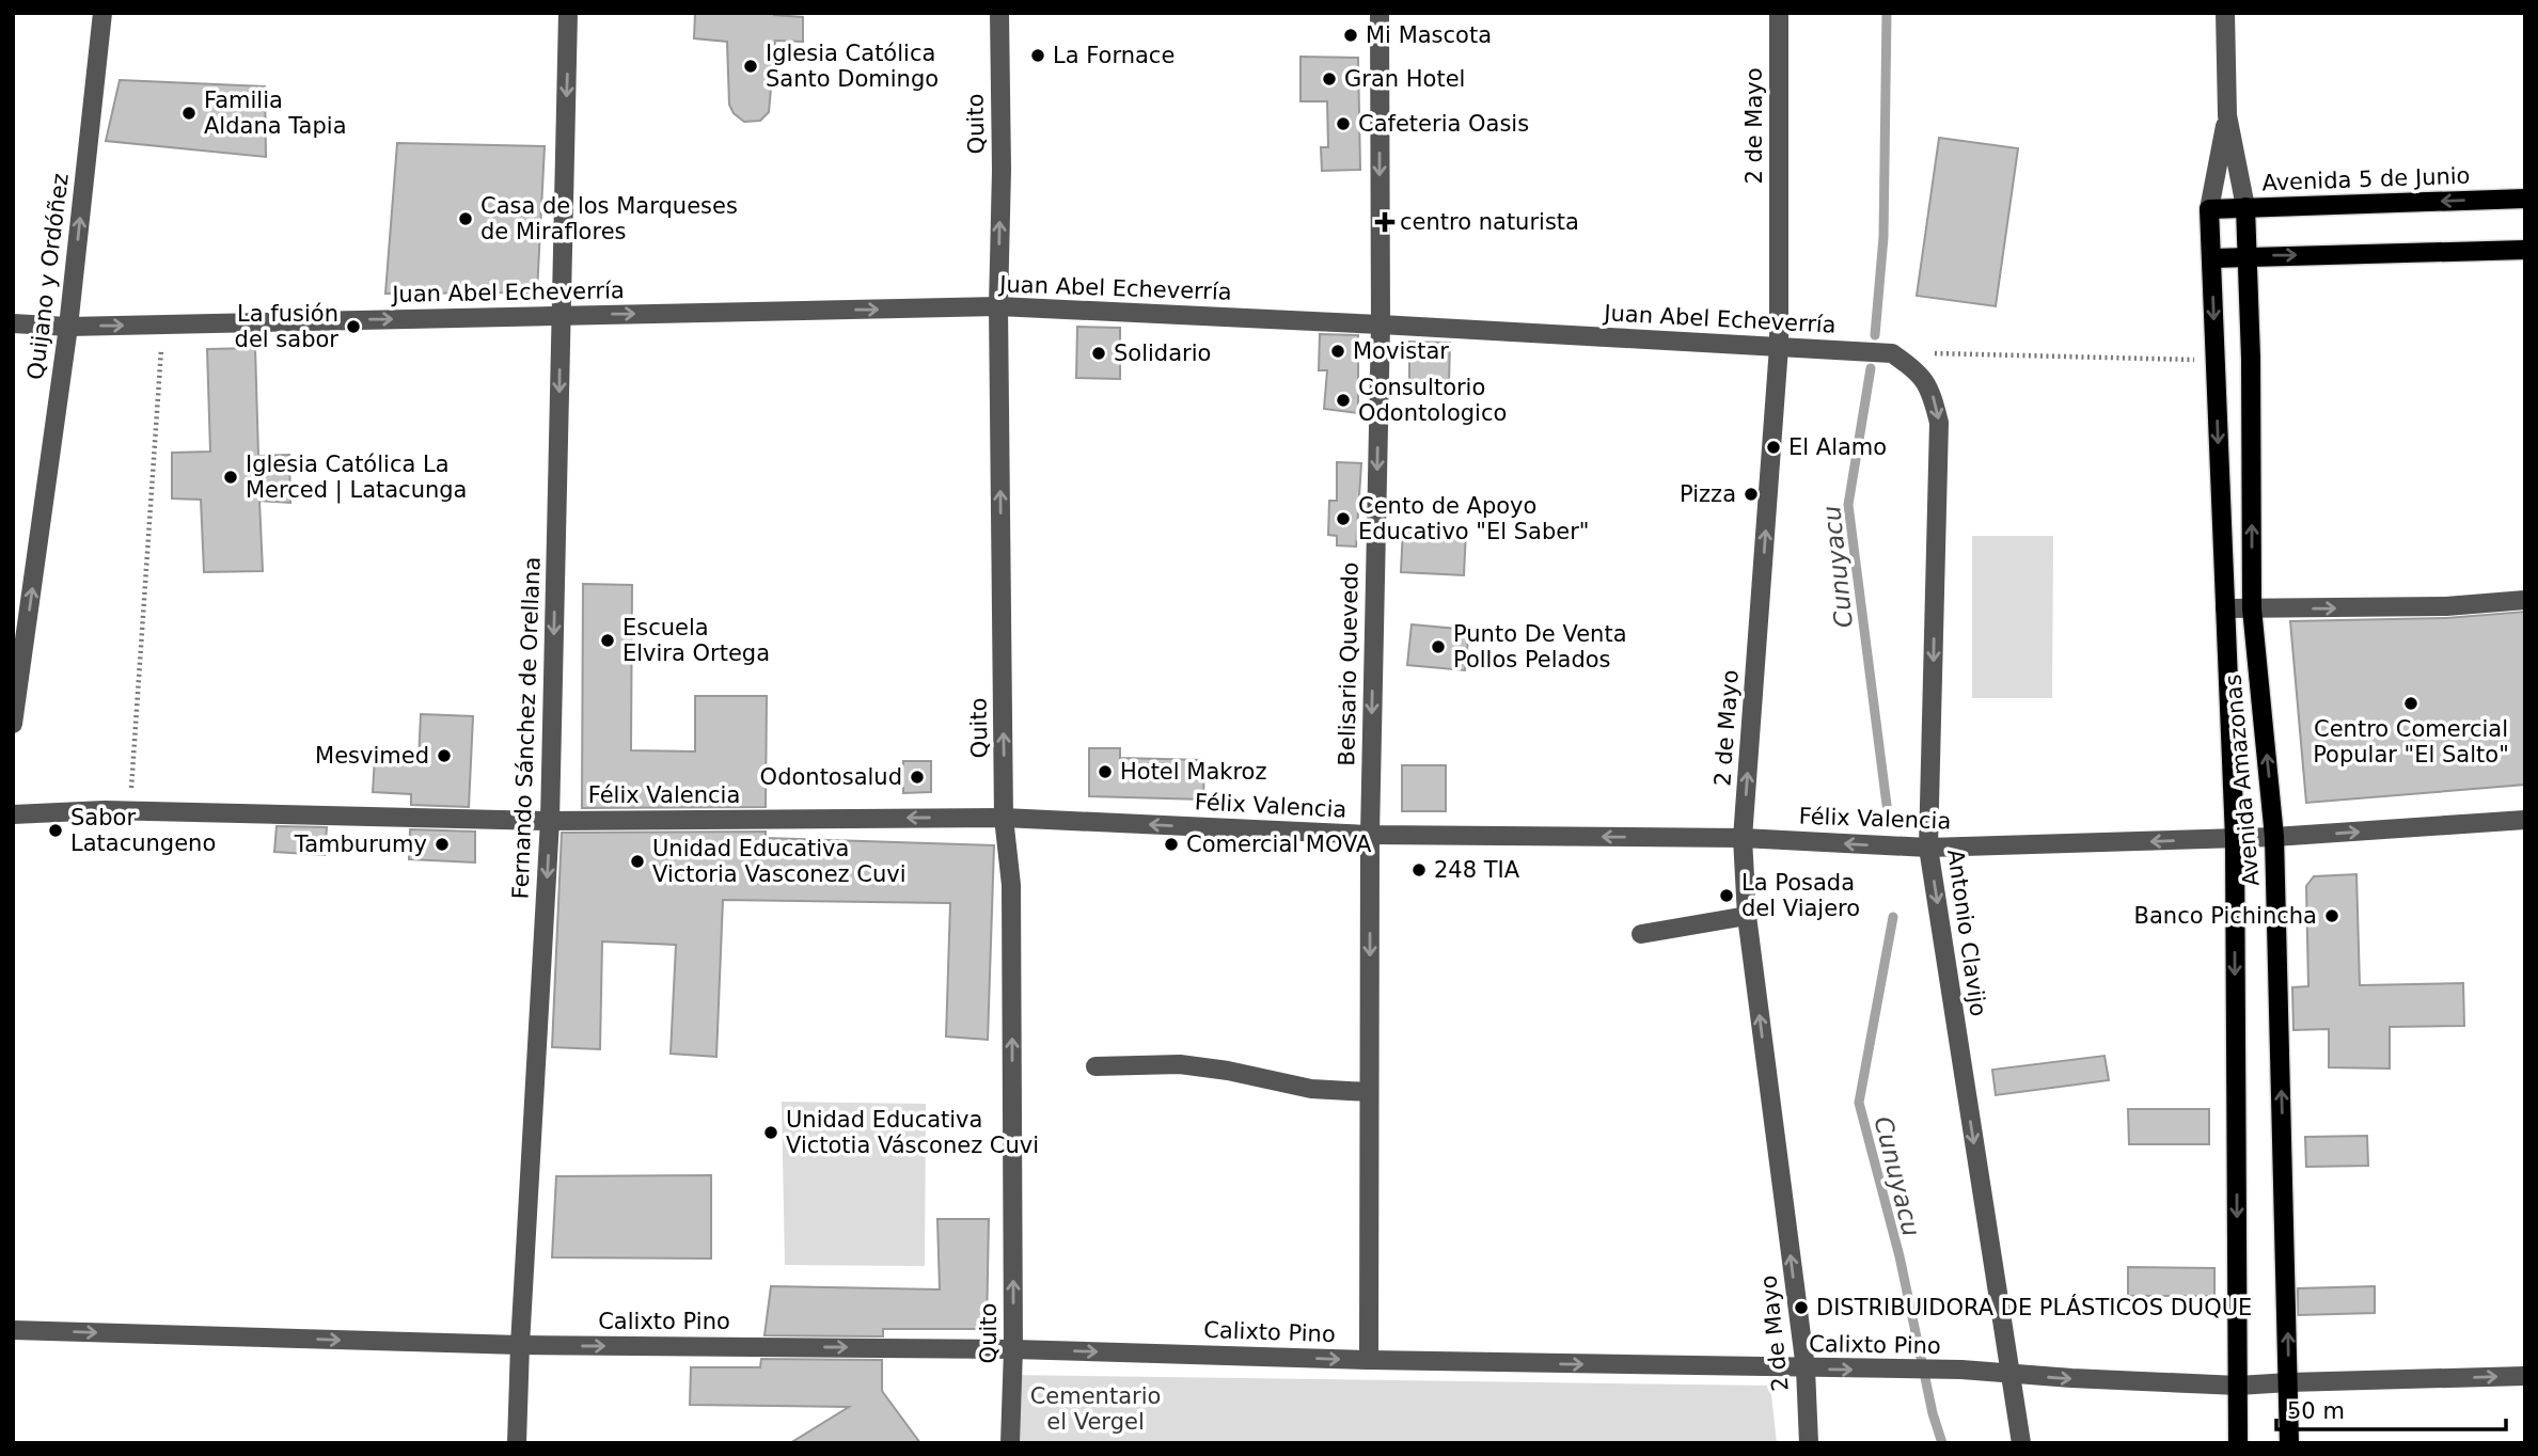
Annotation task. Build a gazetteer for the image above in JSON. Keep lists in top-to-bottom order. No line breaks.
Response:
{"streets":{"main road":["Avenida 5 de Junio","Avenida Amazonas"],"street":["Quito","2 de Mayo","Quijano y Ordóñez","Juan Abel Echeverría","Belisario Quevedo","Fernando Sánchez de Orellana","Félix Valencia","Antonio Clavijo","Calixto Pino"]},"crossings":[["Quito","Juan Abel Echeverría"],["Quito","Félix Valencia"],["Quito","Calixto Pino"],["2 de Mayo","Juan Abel Echeverría"],["2 de Mayo","Félix Valencia"],["2 de Mayo","Calixto Pino"],["Avenida 5 de Junio","Avenida Amazonas"],["Quijano y Ordóñez","Juan Abel Echeverría"],["Juan Abel Echeverría","Belisario Quevedo"],["Juan Abel Echeverría","Fernando Sánchez de Orellana"],["Juan Abel Echeverría","Antonio Clavijo"],["Belisario Quevedo","Félix Valencia"],["Belisario Quevedo","Calixto Pino"],["Fernando Sánchez de Orellana","Félix Valencia"],["Fernando Sánchez de Orellana","Calixto Pino"],["Avenida Amazonas","Félix Valencia"],["Avenida Amazonas","Calixto Pino"],["Félix Valencia","Antonio Clavijo"],["Antonio Clavijo","Calixto Pino"]],"one_way":["Quito","2 de Mayo","Quijano y Ordóñez","Juan Abel Echeverría","Belisario Quevedo","Fernando Sánchez de Orellana","Antonio Clavijo","Calixto Pino"],"water":["Cunuyacu"],"parks":["Cementario el Vergel"],"places":{"other":["Mi Mascota","La Fornace","Iglesia Católica Santo Domingo","Gran Hotel","Familia Aldana Tapia","Cafeteria Oasis","Casa de los Marqueses de Miraflores","La fusión del sabor","Movistar","Solidario","Consultorio Odontologico","El Alamo","Iglesia Católica La Merced | Latacunga","Pizza","Cento de Apoyo Educativo \"El Saber\"","Escuela Elvira Ortega","Punto De Venta Pollos Pelados","Centro Comercial Popular \"El Salto\"","Mesvimed","Hotel Makroz","Odontosalud","Sabor Latacungeno","Tamburumy","Comercial MOVA","Unidad Educativa Victoria Vasconez Cuvi","248 TIA","La Posada del Viajero","Banco Pichincha","Unidad Educativa Victotia Vásconez Cuvi","DISTRIBUIDORA DE PLÁSTICOS DUQUE"],"health":["centro naturista"]},"scale_bar":"50 m"}
